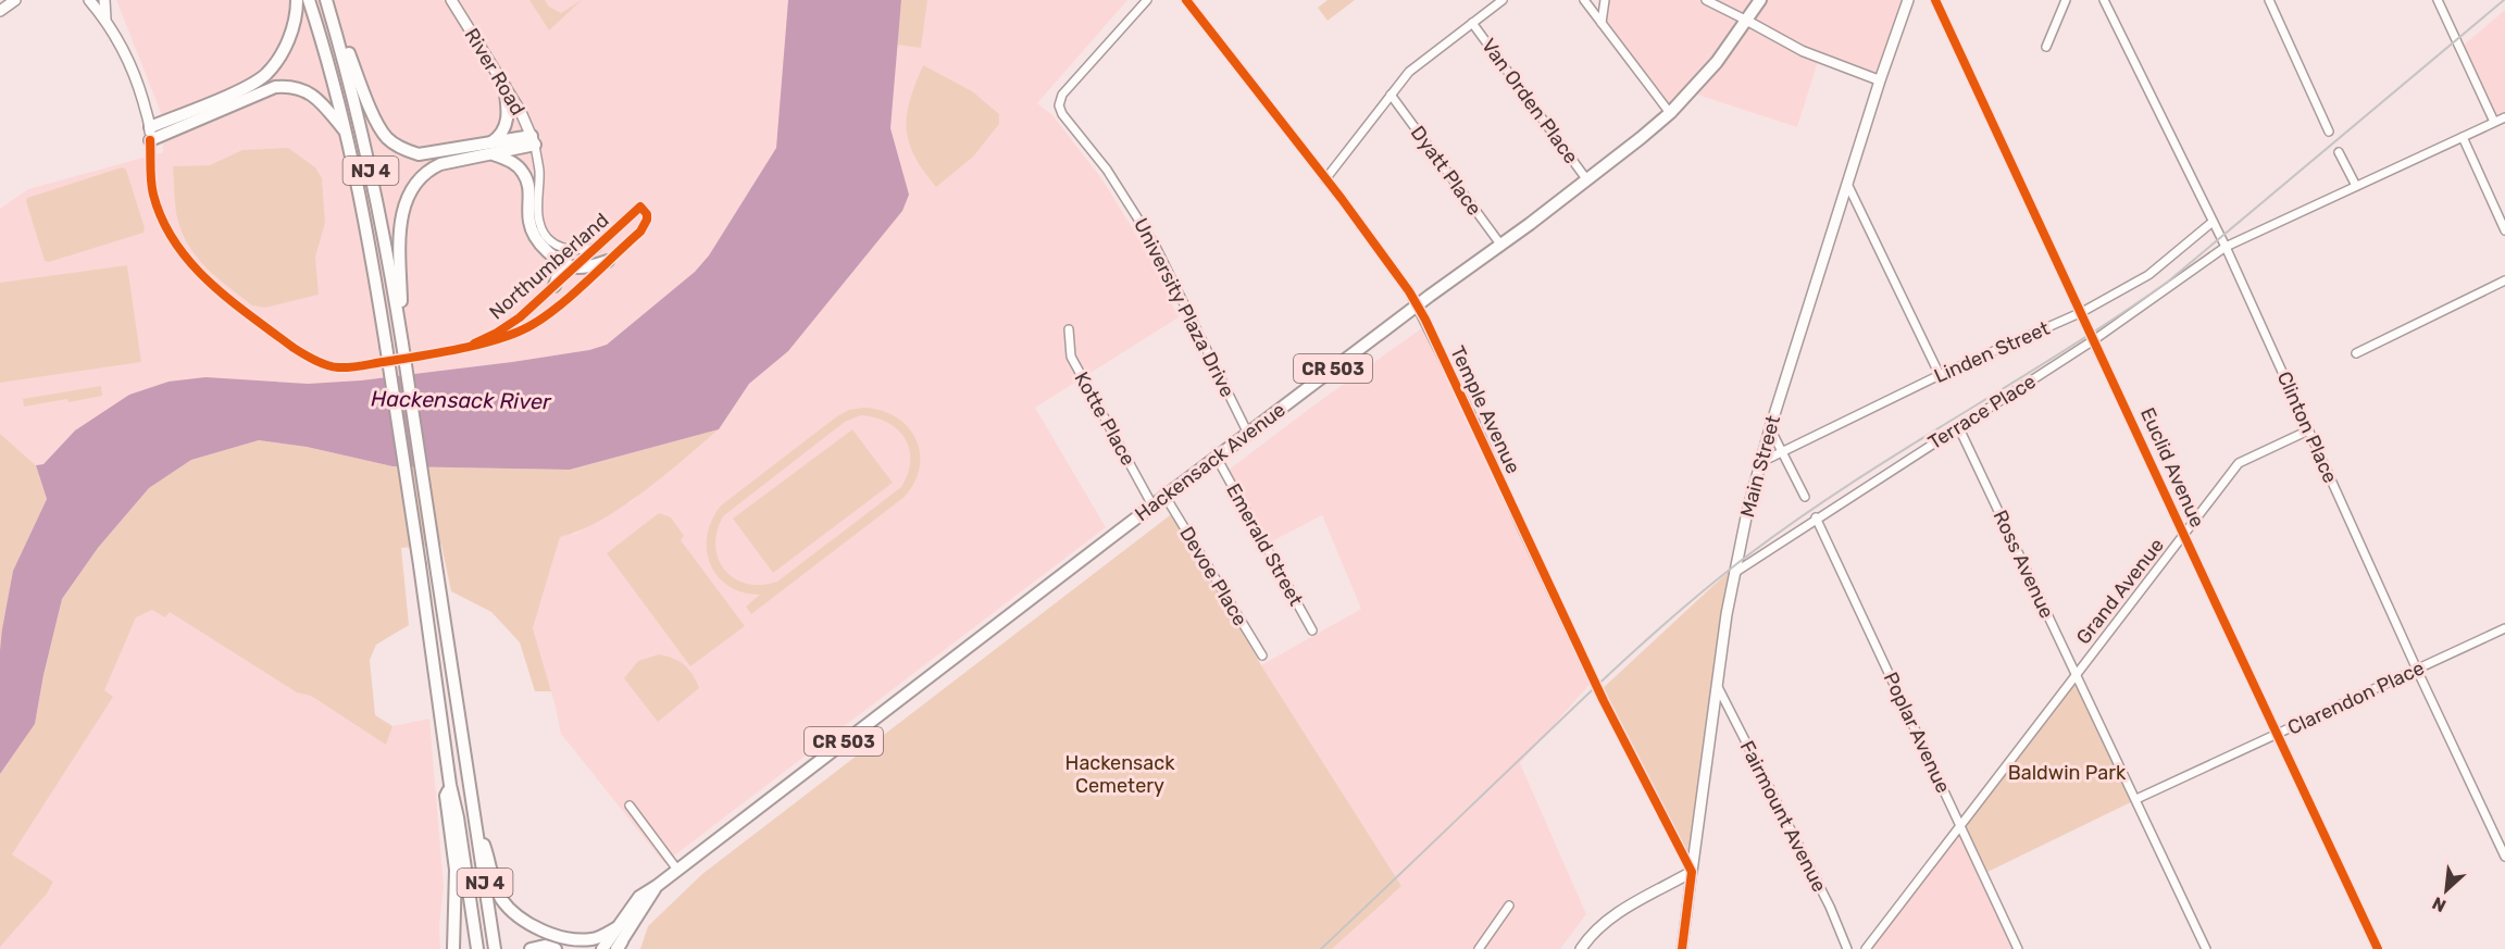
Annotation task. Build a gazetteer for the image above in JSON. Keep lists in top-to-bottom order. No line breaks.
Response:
{"streets":{"main road":["River Road","NJ 4","CR 503","Hackensack Avenue","Main Street"],"street":["Van Orden Place","Dyatt Place","Northumberland","University Plaza Drive","Linden Street","Temple Avenue","Terrace Place","Kotte Place","Clinton Place","Euclid Avenue","Emerald Street","Ross Avenue","Devoe Place","Grand Avenue","Clarendon Place","Poplar Avenue","Fairmount Avenue"]},"crossings":[["Van Orden Place","Hackensack Avenue"],["Dyatt Place","Hackensack Avenue"],["University Plaza Drive","Hackensack Avenue"],["Linden Street","Clinton Place"],["Linden Street","Main Street"],["Linden Street","Euclid Avenue"],["CR 503","Hackensack Avenue"],["Temple Avenue","Hackensack Avenue"],["Temple Avenue","Main Street"],["Terrace Place","Clinton Place"],["Terrace Place","Main Street"],["Terrace Place","Euclid Avenue"],["Terrace Place","Ross Avenue"],["Terrace Place","Poplar Avenue"],["Kotte Place","Hackensack Avenue"],["Clinton Place","Grand Avenue"],["Clinton Place","Clarendon Place"],["Hackensack Avenue","Emerald Street"],["Hackensack Avenue","Devoe Place"],["Main Street","Fairmount Avenue"],["Euclid Avenue","Grand Avenue"],["Euclid Avenue","Clarendon Place"],["Ross Avenue","Grand Avenue"],["Ross Avenue","Clarendon Place"],["Grand Avenue","Poplar Avenue"]],"water":["Hackensack River"],"parks":["Hackensack Cemetery","Baldwin Park"],"north":"bottom left"}
